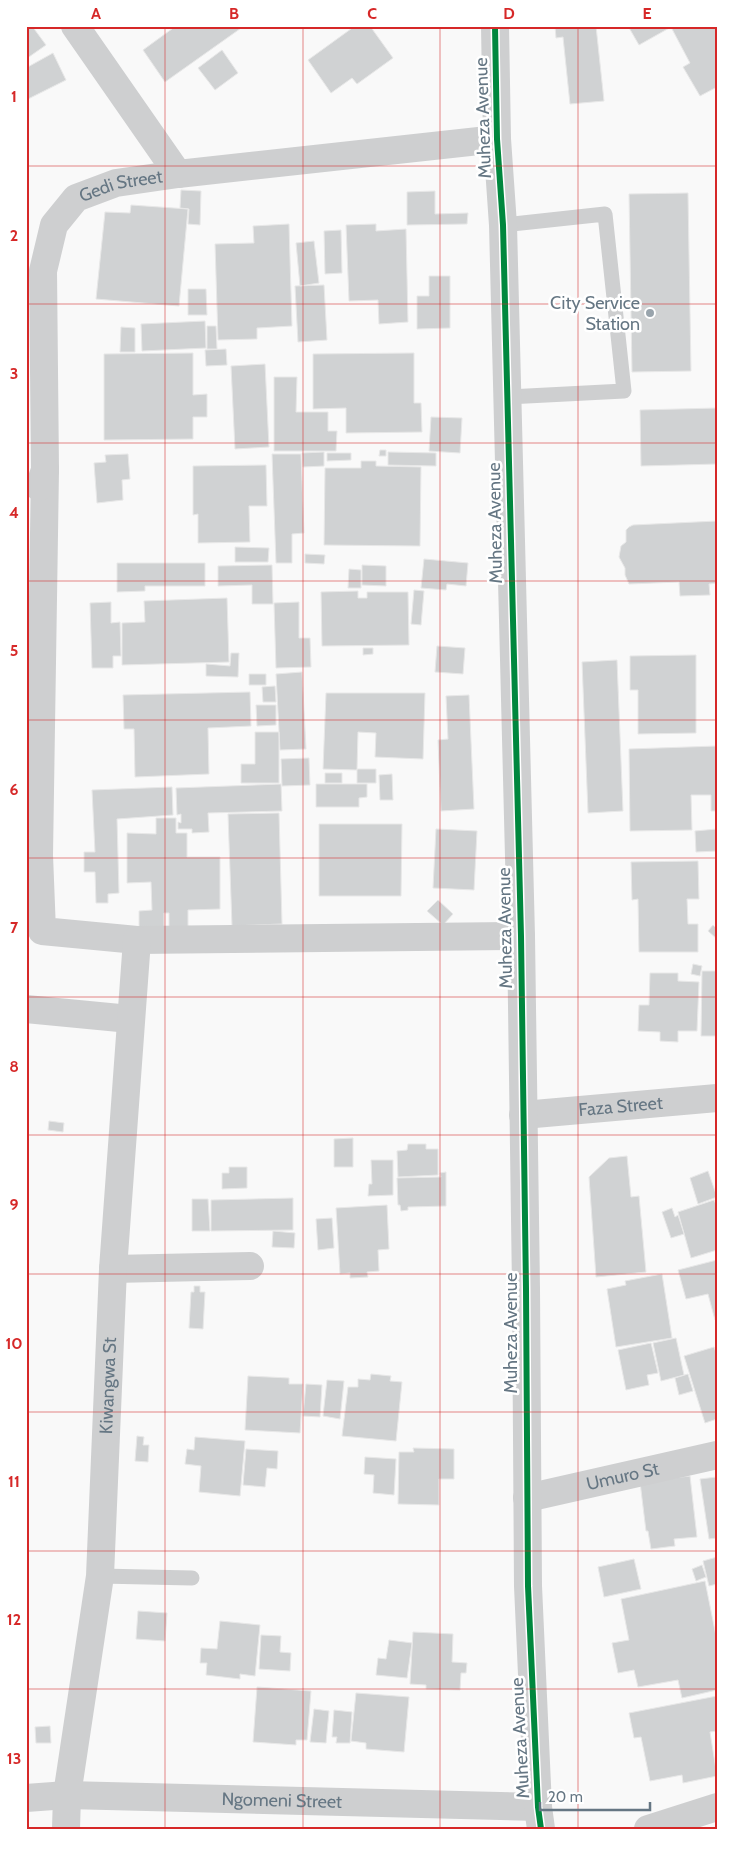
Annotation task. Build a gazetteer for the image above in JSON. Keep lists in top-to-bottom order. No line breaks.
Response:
{"streets":{"street":["Muheza Avenue","Gedi Street","Faza Street","Kiwangwa St","Umuro St","Ngomeni Street"]},"crossings":[["Muheza Avenue","Gedi Street"],["Muheza Avenue","Faza Street"],["Muheza Avenue","Umuro St"],["Muheza Avenue","Ngomeni Street"],["Kiwangwa St","Ngomeni Street"]],"places":["City Service Station"],"scale_bar":"20 m","grid":{"columns":["A","B","C","D","E"],"rows":["1","2","3","4","5","6","7","8","9","10","11","12","13"]}}
